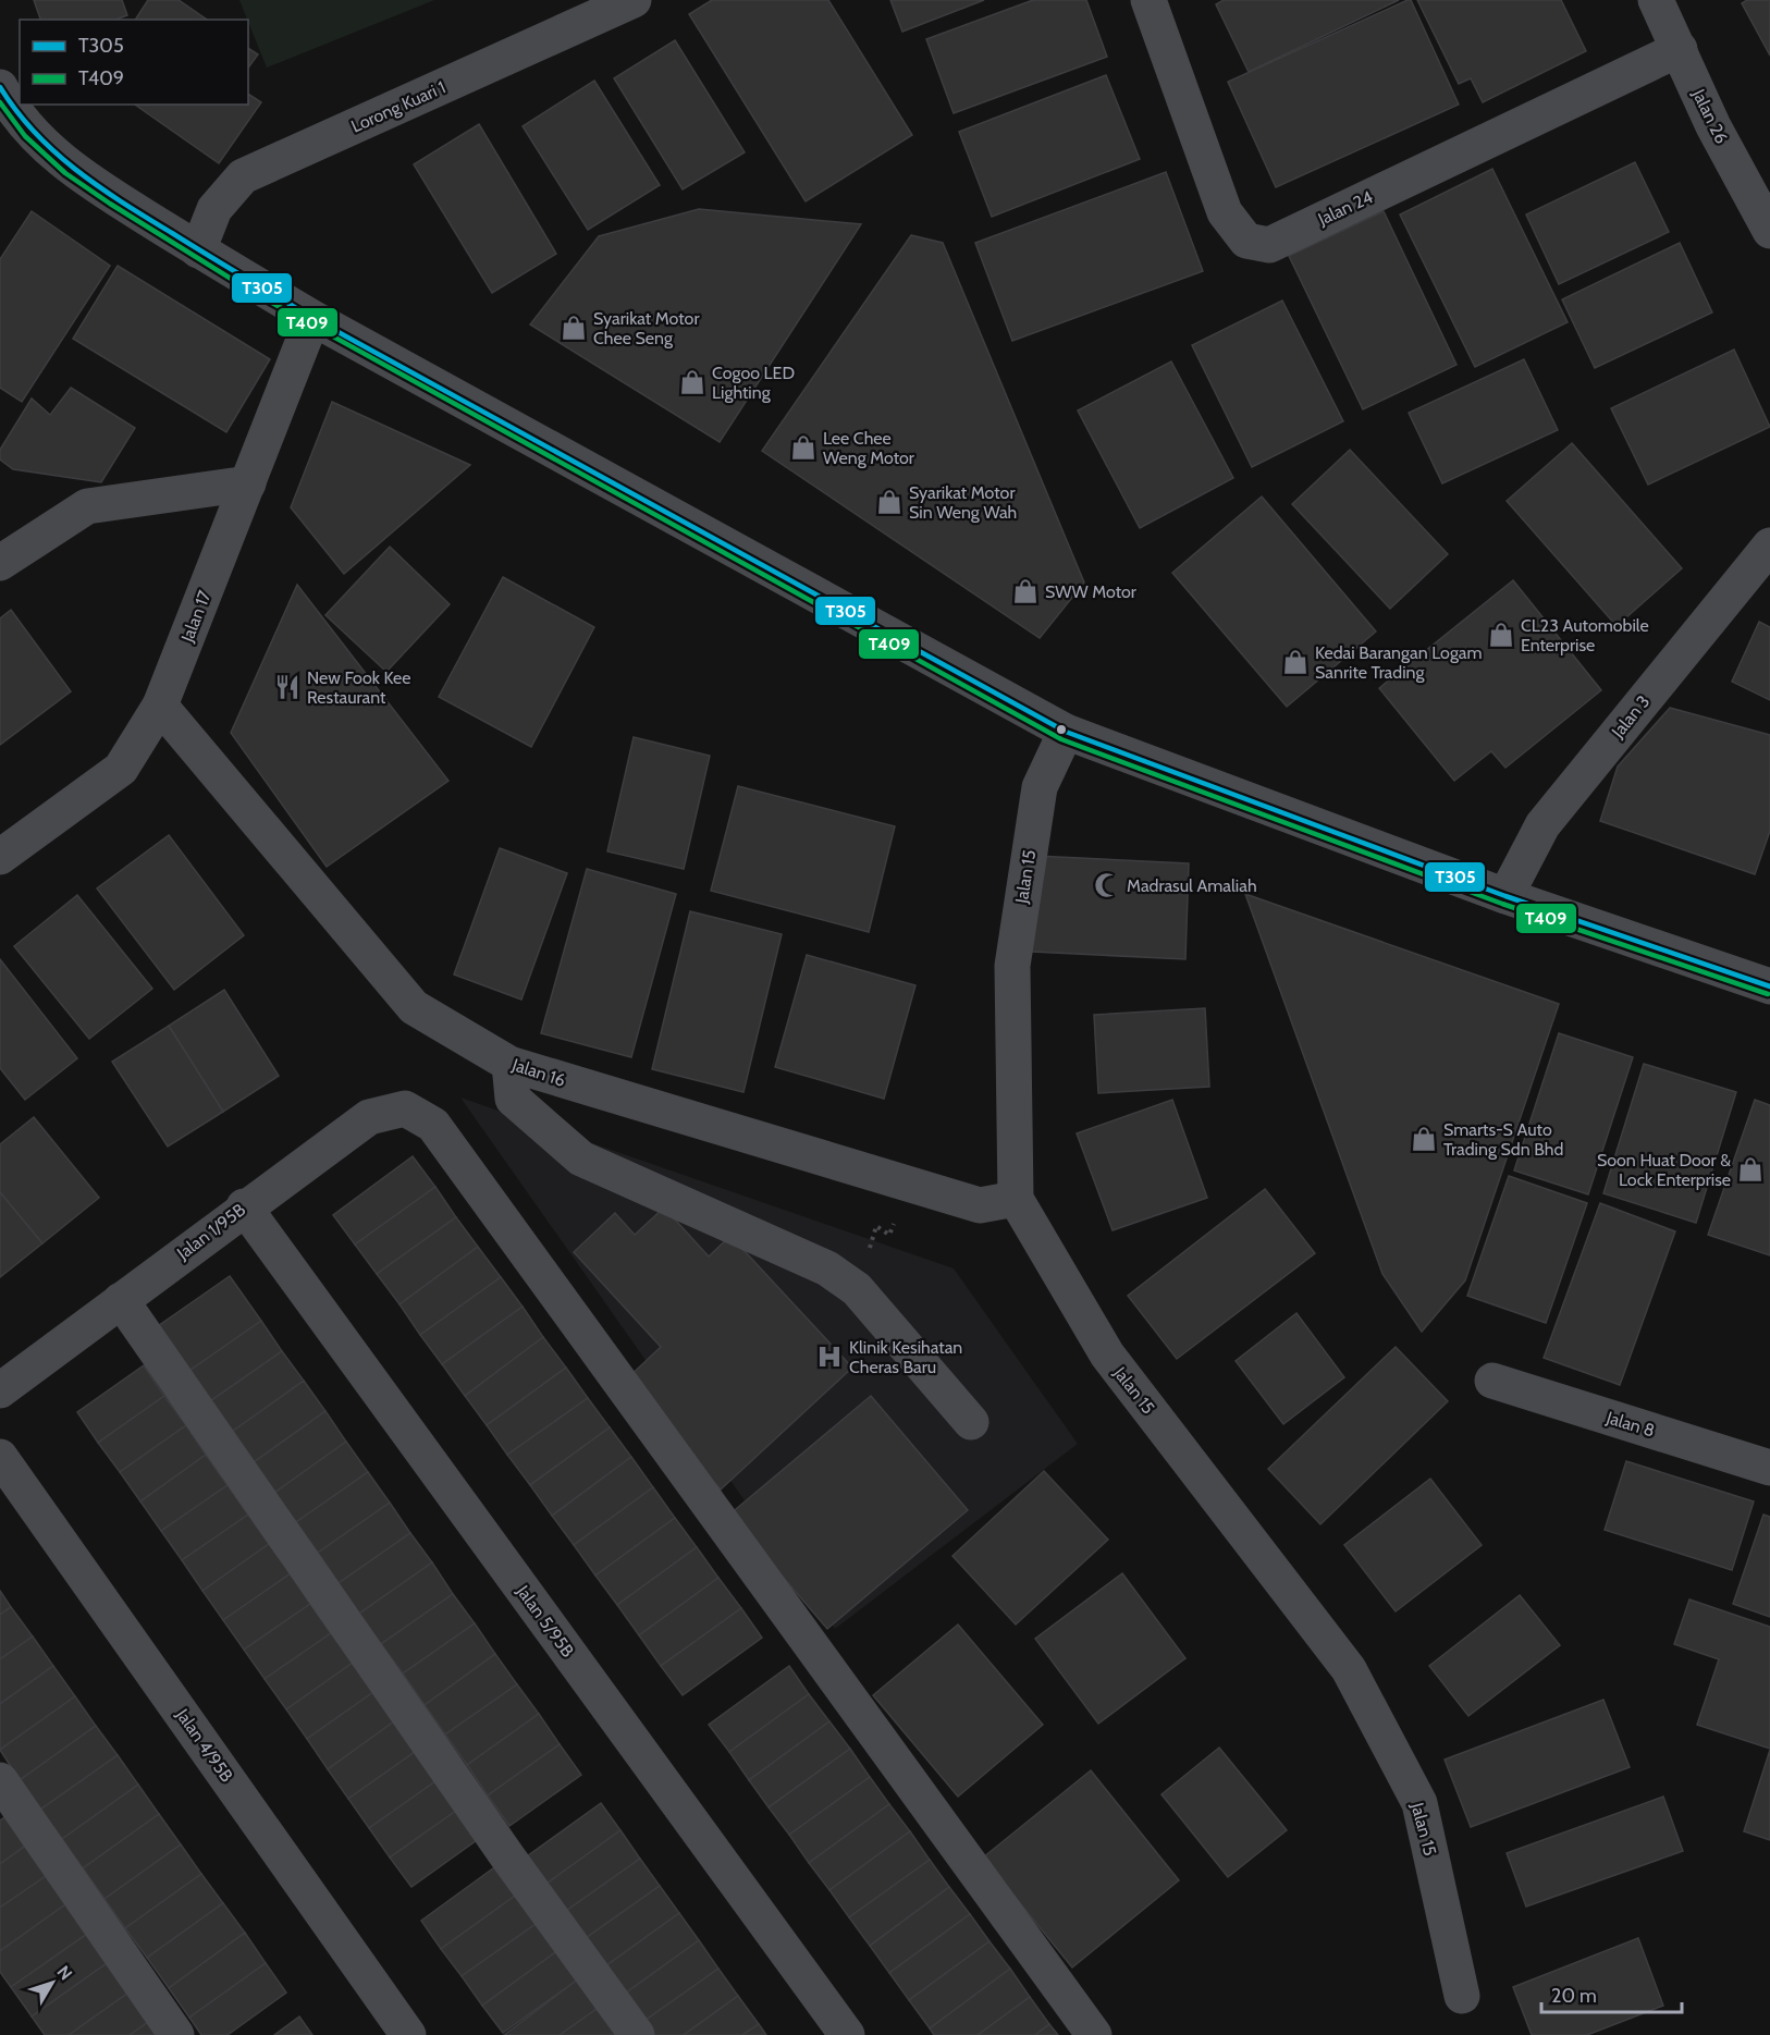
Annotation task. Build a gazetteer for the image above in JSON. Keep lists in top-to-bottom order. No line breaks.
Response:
{"streets":{"street":["Lorong Kuari 1","Jalan 26","Jalan 24","Jalan 17","Jalan 3","Jalan 15","Jalan 16","Jalan 1/95B","Jalan 8","Jalan 5/95B","Jalan 4/95B"]},"crossings":[["Jalan 26","Jalan 24"],["Jalan 17","Jalan 16"],["Jalan 15","Jalan 16"],["Jalan 1/95B","Jalan 5/95B"]],"places":{"shop":["Syarikat Motor Chee Seng","Cogoo LED Lighting","Lee Chee Weng Motor","Syarikat Motor Sin Weng Wah","SWW Motor","CL23 Automobile Enterprise","Kedai Barangan Logam Sanrite Trading","Smarts-S Auto Trading Sdn Bhd","Soon Huat Door & Lock Enterprise"],"restaurant":["New Fook Kee Restaurant"],"mosque":["Madrasul Amaliah"],"hospital":["Klinik Kesihatan Cheras Baru"]},"lines":["transit line T305","transit line T409"],"legend":["T305","T409"],"scale_bar":"20 m","north":"top right"}
